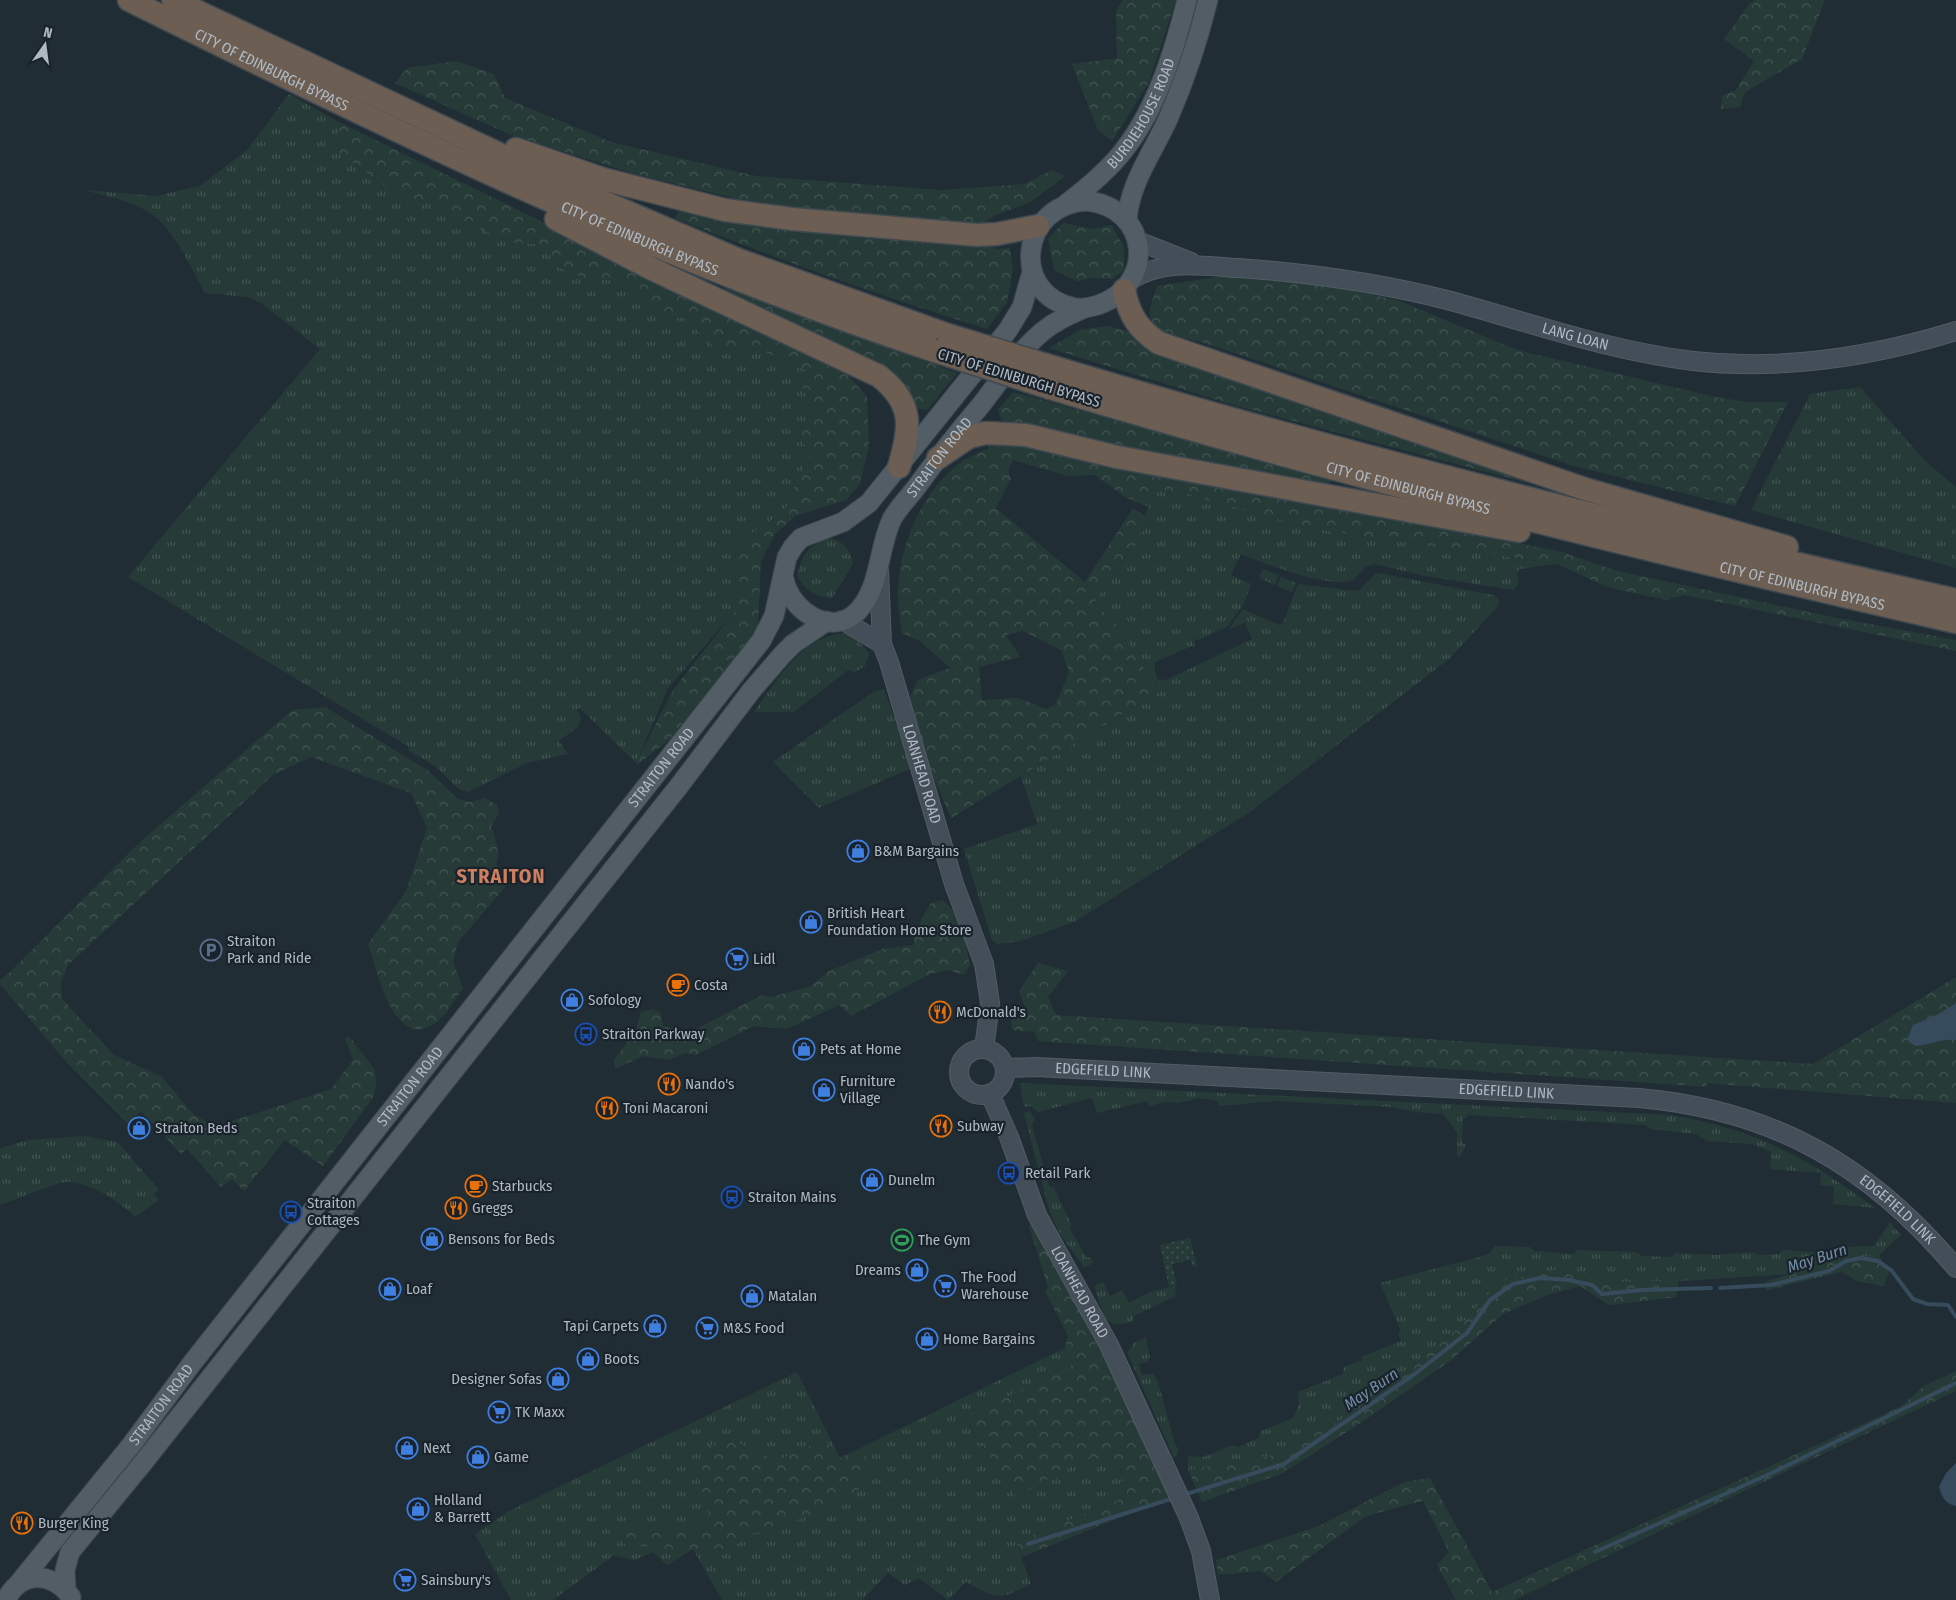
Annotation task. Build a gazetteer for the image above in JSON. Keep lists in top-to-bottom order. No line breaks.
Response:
{"streets":{"highway":["CITY OF EDINBURGH BYPASS"],"main road":["BURDIEHOUSE ROAD","STRAITON ROAD"],"street":["LANG LOAN","LOANHEAD ROAD","EDGEFIELD LINK"]},"crossings":[["BURDIEHOUSE ROAD","LANG LOAN"],["BURDIEHOUSE ROAD","STRAITON ROAD"],["LANG LOAN","STRAITON ROAD"],["STRAITON ROAD","LOANHEAD ROAD"],["LOANHEAD ROAD","EDGEFIELD LINK"]],"districts":["STRAITON"],"water":["May Burn"],"places":{"shop":["B&M Bargains","British Heart Foundation Home Store","Sofology","Pets at Home","Furniture Village","Straiton Beds","Dunelm","Bensons for Beds","Dreams","Loaf","Matalan","Tapi Carpets","Home Bargains","Boots","Designer Sofas","Next","Game","Holland & Barrett"],"parking":["Straiton Park and Ride"],"supermarket":["Lidl","The Food Warehouse","M&S Food","TK Maxx","Sainsbury's"],"cafe":["Costa","Starbucks"],"restaurant":["McDonald's","Nando's","Toni Macaroni","Subway","Greggs","Burger King"],"bus stop":["Straiton Parkway","Retail Park","Straiton Mains","Straiton Cottages"],"sports":["The Gym"]},"north":"top"}
